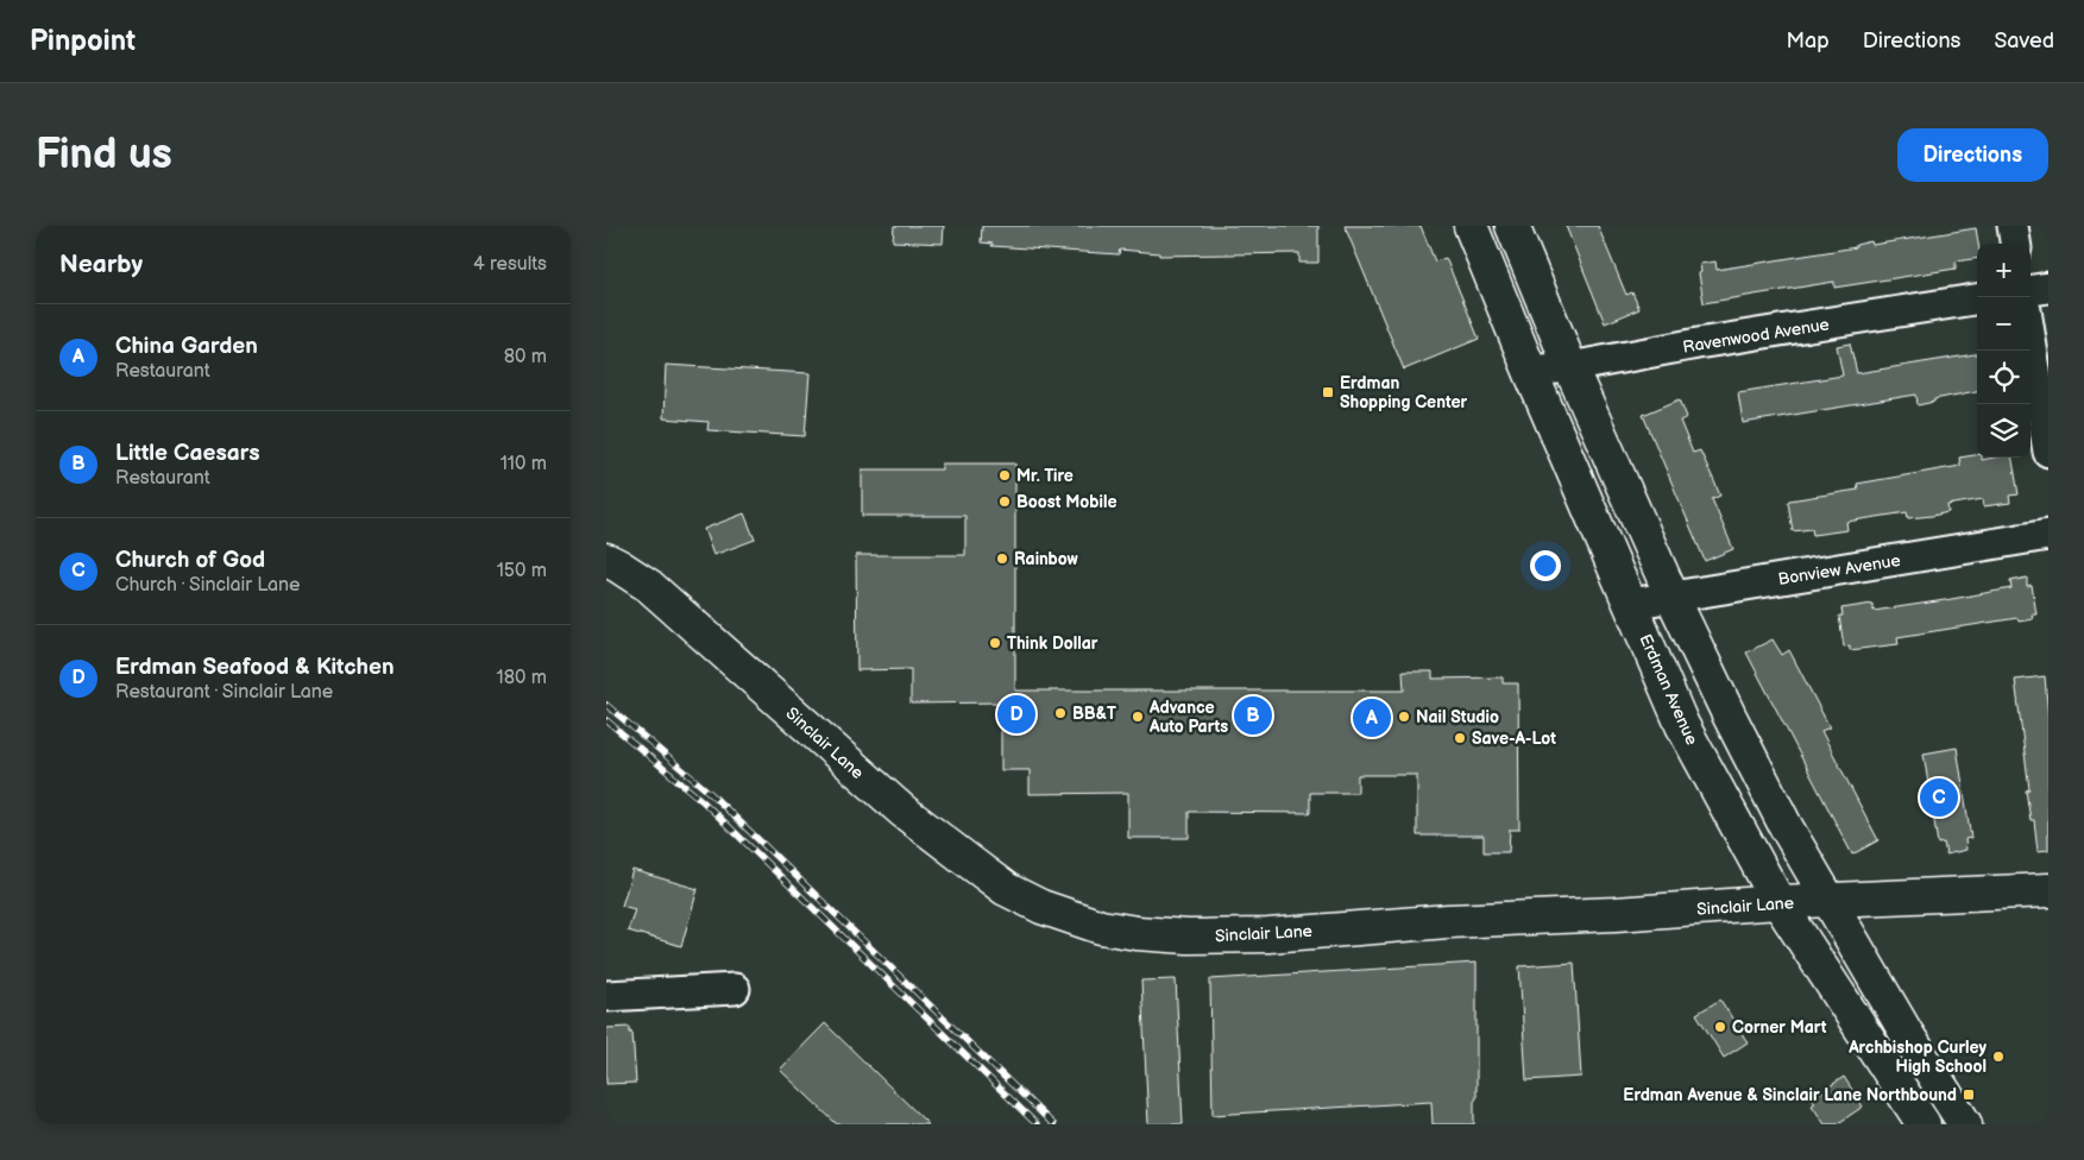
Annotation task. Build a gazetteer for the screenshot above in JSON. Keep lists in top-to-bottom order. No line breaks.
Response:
{"streets":{"main road":["Erdman Avenue","Sinclair Lane"],"street":["Ravenwood Avenue","Bonview Avenue"]},"crossings":[["Ravenwood Avenue","Erdman Avenue"],["Bonview Avenue","Erdman Avenue"],["Erdman Avenue","Sinclair Lane"]],"places":{"transit":["Erdman Shopping Center","Erdman Avenue & Sinclair Lane Northbound"],"other":["Mr. Tire","Boost Mobile","Rainbow","Think Dollar","BB&T","Advance Auto Parts","Nail Studio","Save-A-Lot","Corner Mart","Archbishop Curley High School"]},"page":{"header":"Pinpoint","nav":["Map","Directions","Saved"],"buttons":"Directions","title":"Find us","heading":["Nearby","4 results"],"map_buttons":["+","−"],"list":[{"mark":"A","name":"China Garden","note":"Restaurant","value":"80 m"},{"mark":"B","name":"Little Caesars","note":"Restaurant","value":"110 m"},{"mark":"C","name":"Church of God","note":"Church · Sinclair Lane","value":"150 m"},{"mark":"D","name":"Erdman Seafood & Kitchen","note":"Restaurant · Sinclair Lane","value":"180 m"}],"pins":["D","B","A","C"]}}
